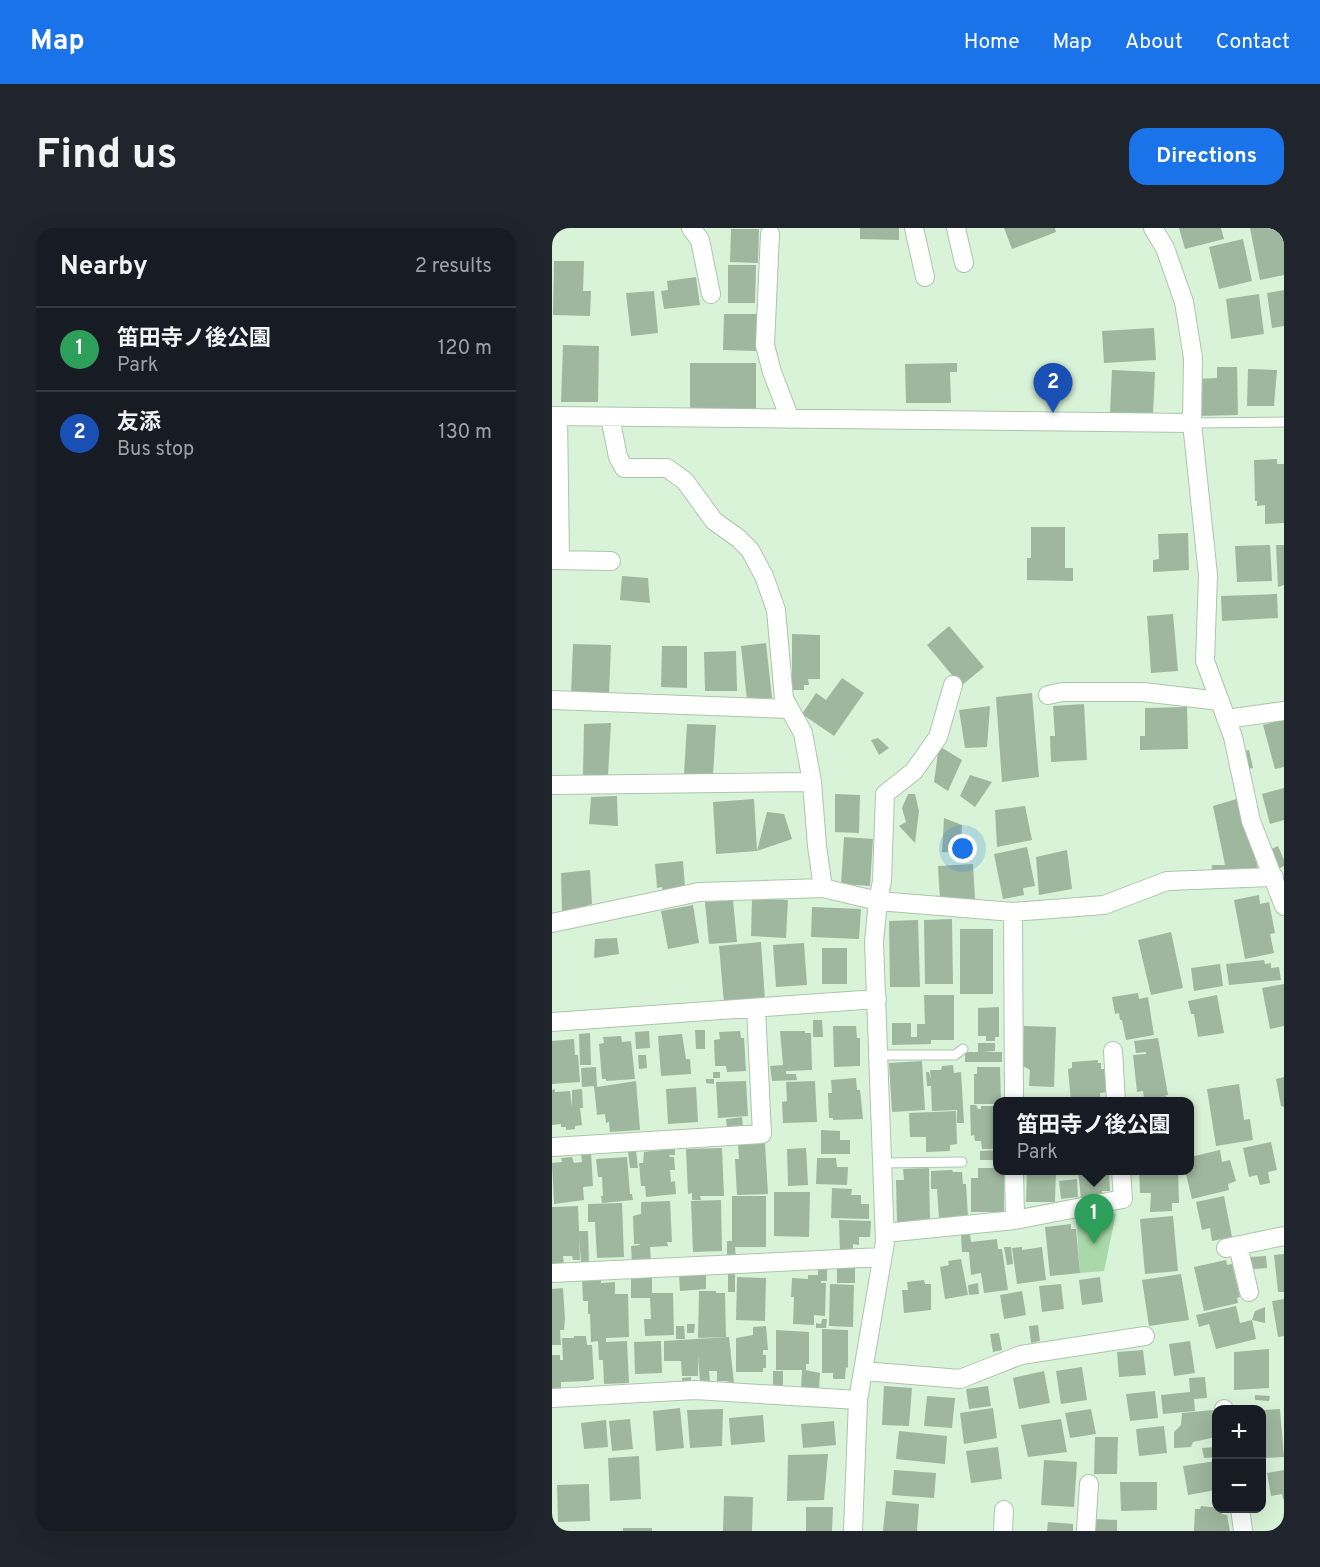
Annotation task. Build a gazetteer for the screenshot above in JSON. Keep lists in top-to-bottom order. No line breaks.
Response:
{"page":{"header":"Map","nav":["Home","Map","About","Contact"],"buttons":"Directions","title":"Find us","heading":["Nearby","2 results"],"list":[{"mark":"1","name":"笛田寺ノ後公園","note":"Park","value":"120 m"},{"mark":"2","name":"友添","note":"Bus stop","value":"130 m"}],"pins":["2","1"],"popup":["笛田寺ノ後公園","Park"],"map_buttons":["+","−"]}}
